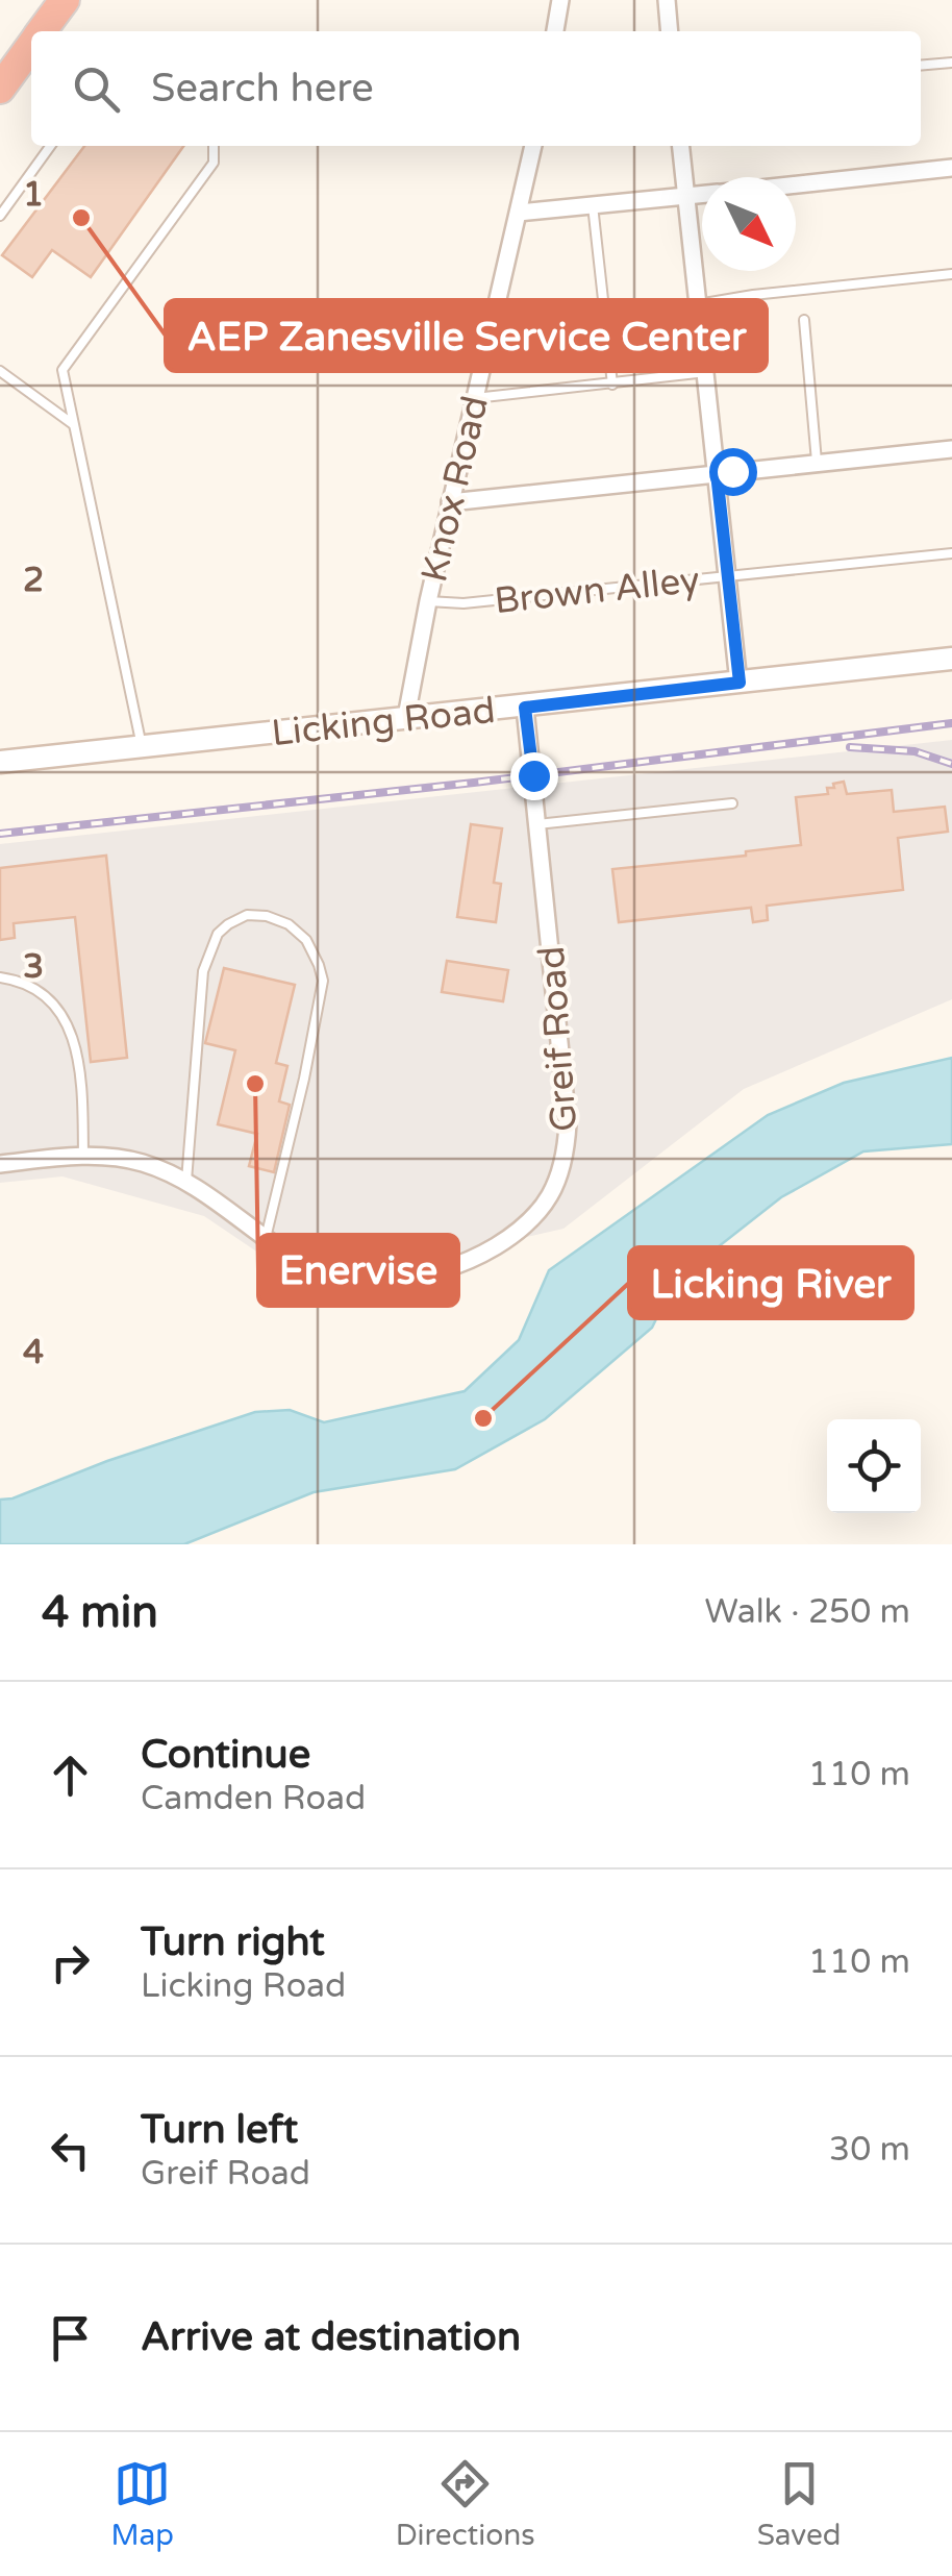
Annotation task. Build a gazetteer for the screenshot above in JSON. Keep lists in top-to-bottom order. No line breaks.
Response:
{"streets":{"street":["Knox Road","Licking Road","Greif Road"],"lane":["Brown Alley"]},"crossings":[["Knox Road","Brown Alley"],["Knox Road","Licking Road"],["Licking Road","Greif Road"]],"places":["AEP Zanesville Service Center","Enervise","Licking River"],"north":"bottom right","page":{"search":"Search here","heading":["4 min","Walk · 250 m"],"list":[["Continue","Camden Road","110 m"],["Turn right","Licking Road","110 m"],["Turn left","Greif Road","30 m"],"Arrive at destination"],"nav":["Map","Directions","Saved"]},"grid":{"rows":["1","2","3","4"]}}
